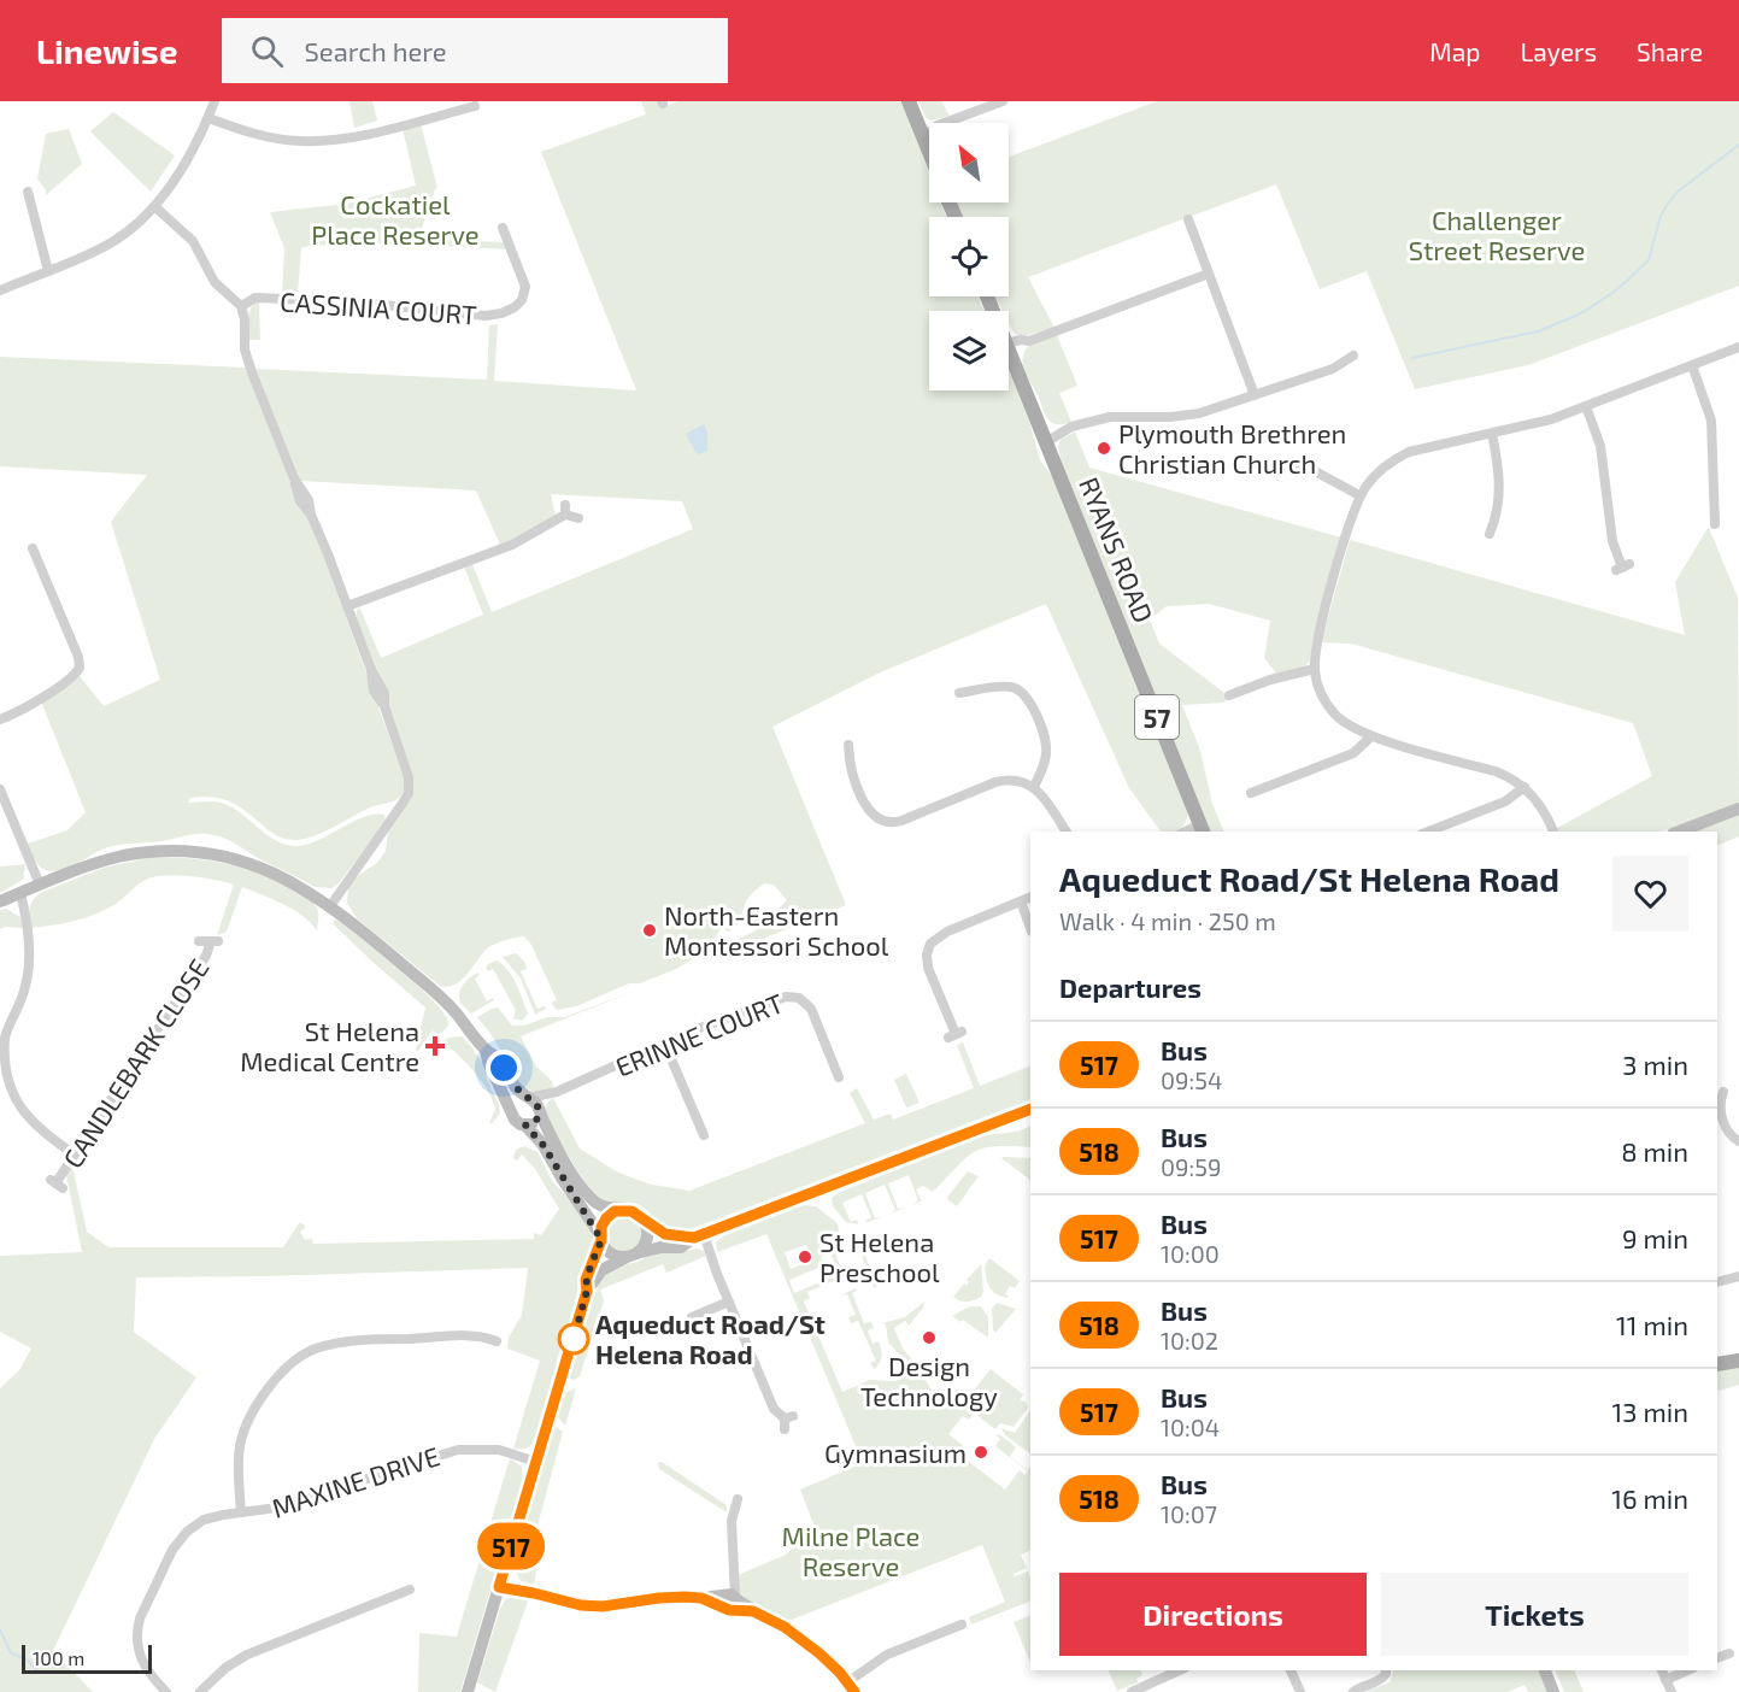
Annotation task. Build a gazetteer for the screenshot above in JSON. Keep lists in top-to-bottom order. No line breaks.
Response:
{"streets":{"main road":["RYANS ROAD","57"],"street":["CASSINIA COURT","ERINNE COURT","CANDLEBARK CLOSE","MAXINE DRIVE"]},"parks":["Cockatiel Place Reserve","Challenger Street Reserve","Milne Place Reserve"],"places":{"other":["Plymouth Brethren Christian Church","North-Eastern Montessori School","St Helena Preschool","Design Technology","Aqueduct Road/St Helena Road","Gymnasium"],"health":["St Helena Medical Centre"]},"lines":["bus line 517"],"scale_bar":"100 m","north":"top left","page":{"header":"Linewise","search":"Search here","nav":["Map","Layers","Share"],"on_map":"517","heading":[["Aqueduct Road/St Helena Road","Walk · 4 min · 250 m"],"Departures"],"list":[{"mark":"517","name":"Bus","note":"09:54","value":"3 min"},{"mark":"518","name":"Bus","note":"09:59","value":"8 min"},{"mark":"517","name":"Bus","note":"10:00","value":"9 min"},{"mark":"518","name":"Bus","note":"10:02","value":"11 min"},{"mark":"517","name":"Bus","note":"10:04","value":"13 min"},{"mark":"518","name":"Bus","note":"10:07","value":"16 min"}],"buttons":["Directions","Tickets"],"scale":"100 m"}}
